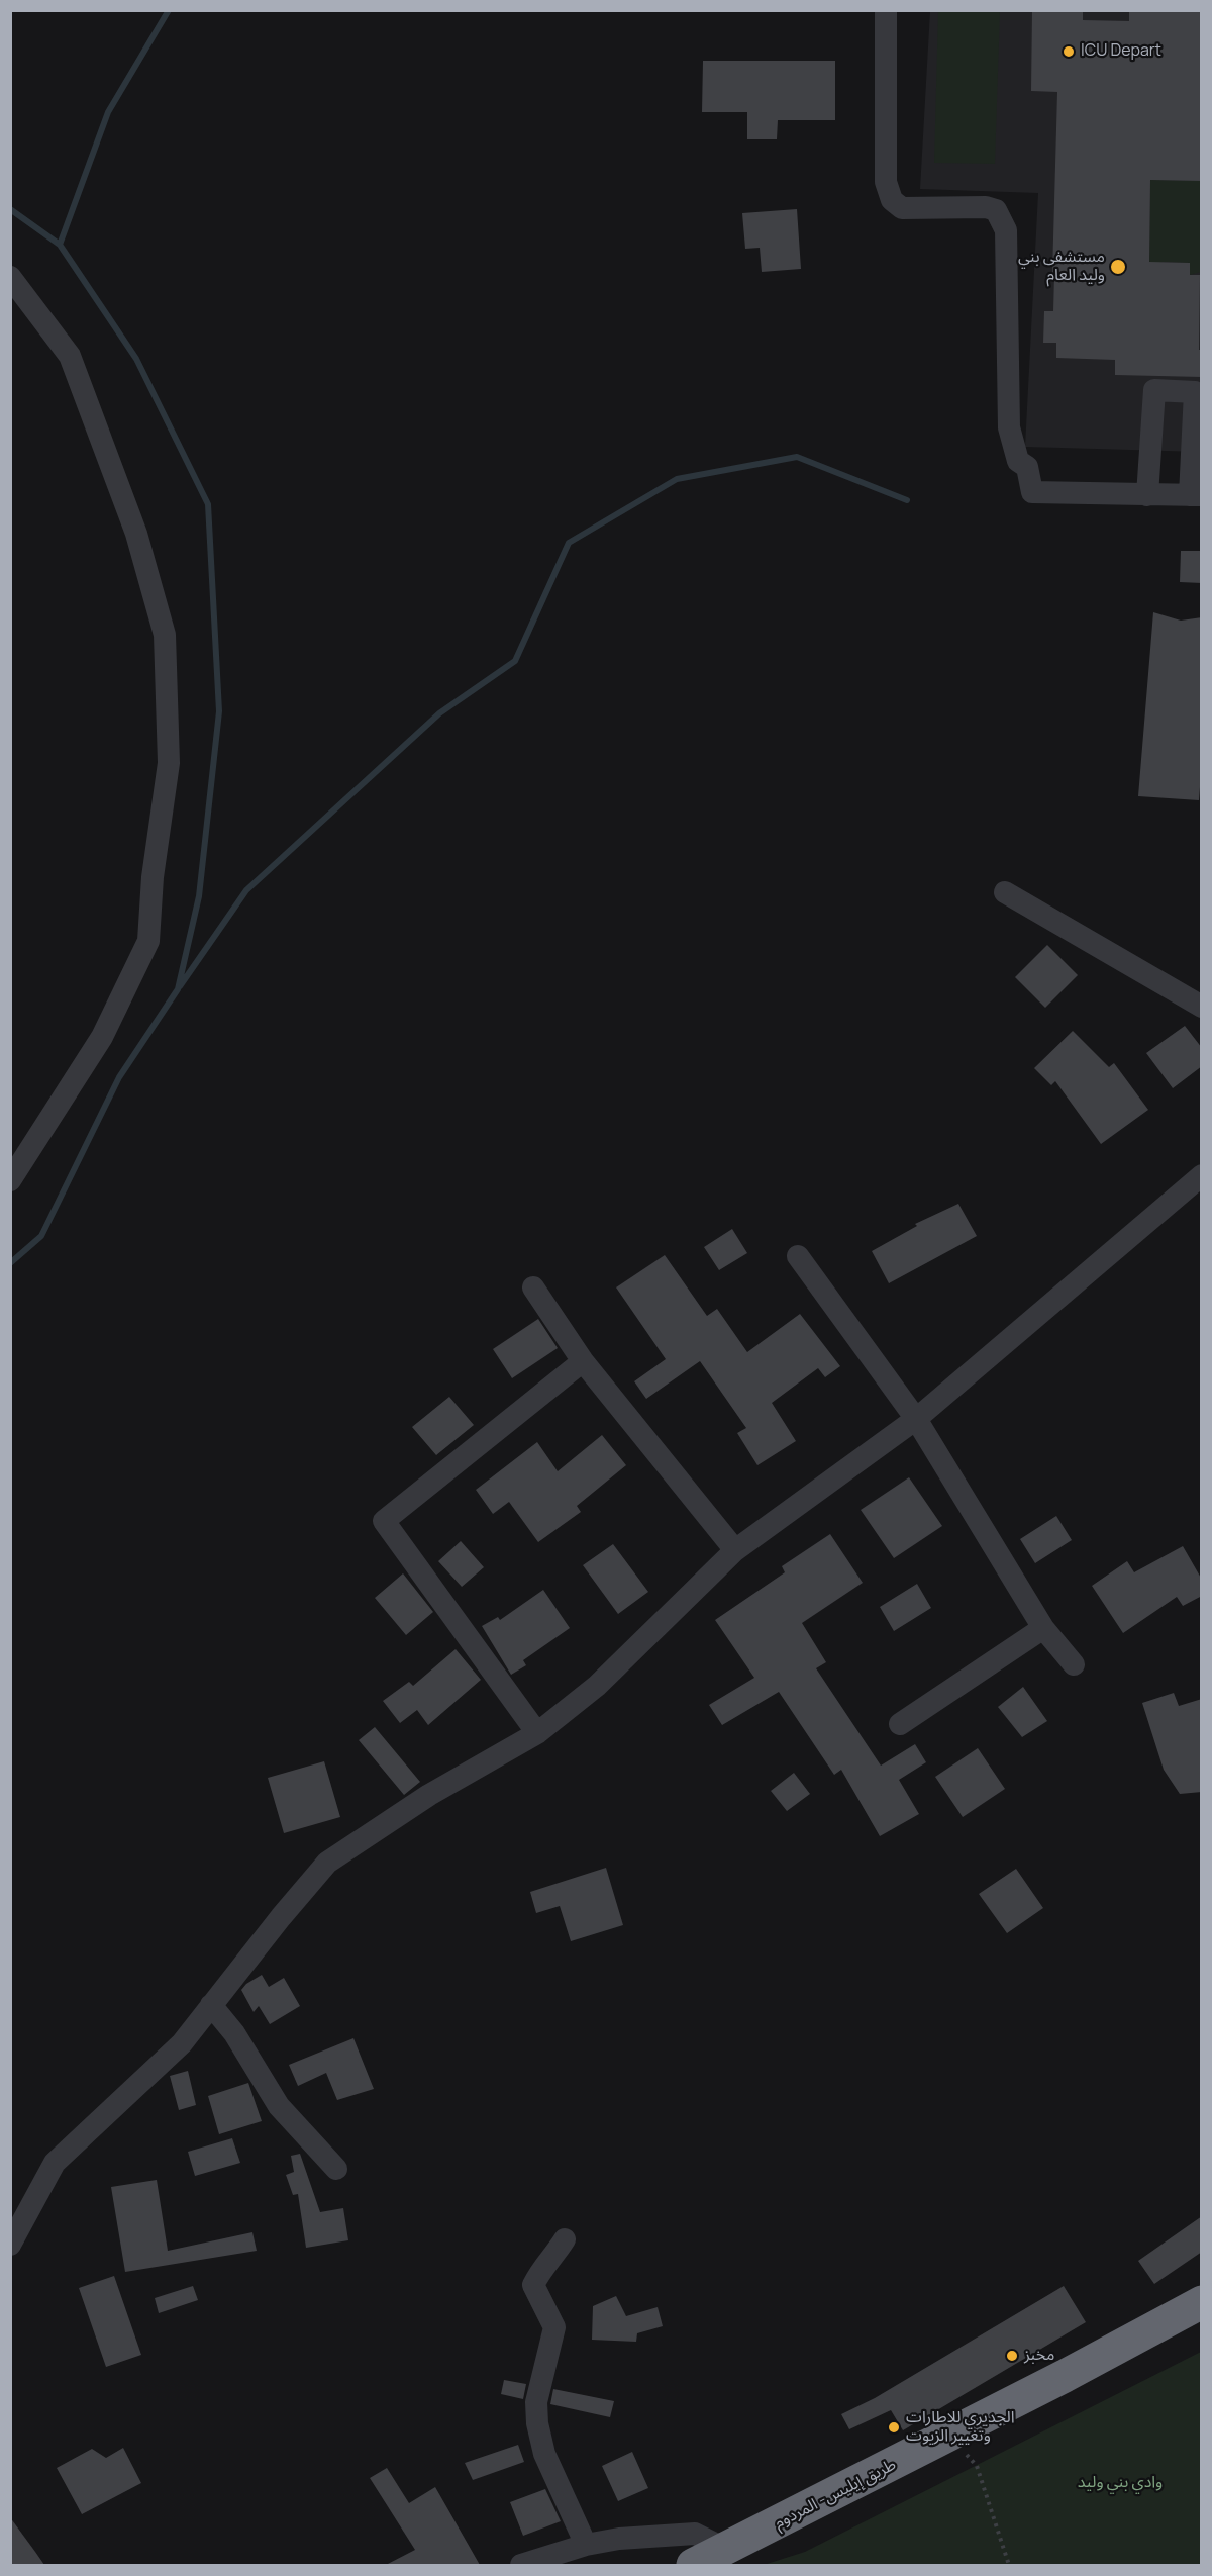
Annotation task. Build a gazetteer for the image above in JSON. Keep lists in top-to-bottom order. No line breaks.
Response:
{"streets":{"highway":["طريق إيليس- المردوم"]},"parks":["وادي بني وليد"],"places":["ICU Depart","مستشفى بني وليد العام","مخبز","الجديري للاطارات وتغيير الزيوت"]}
